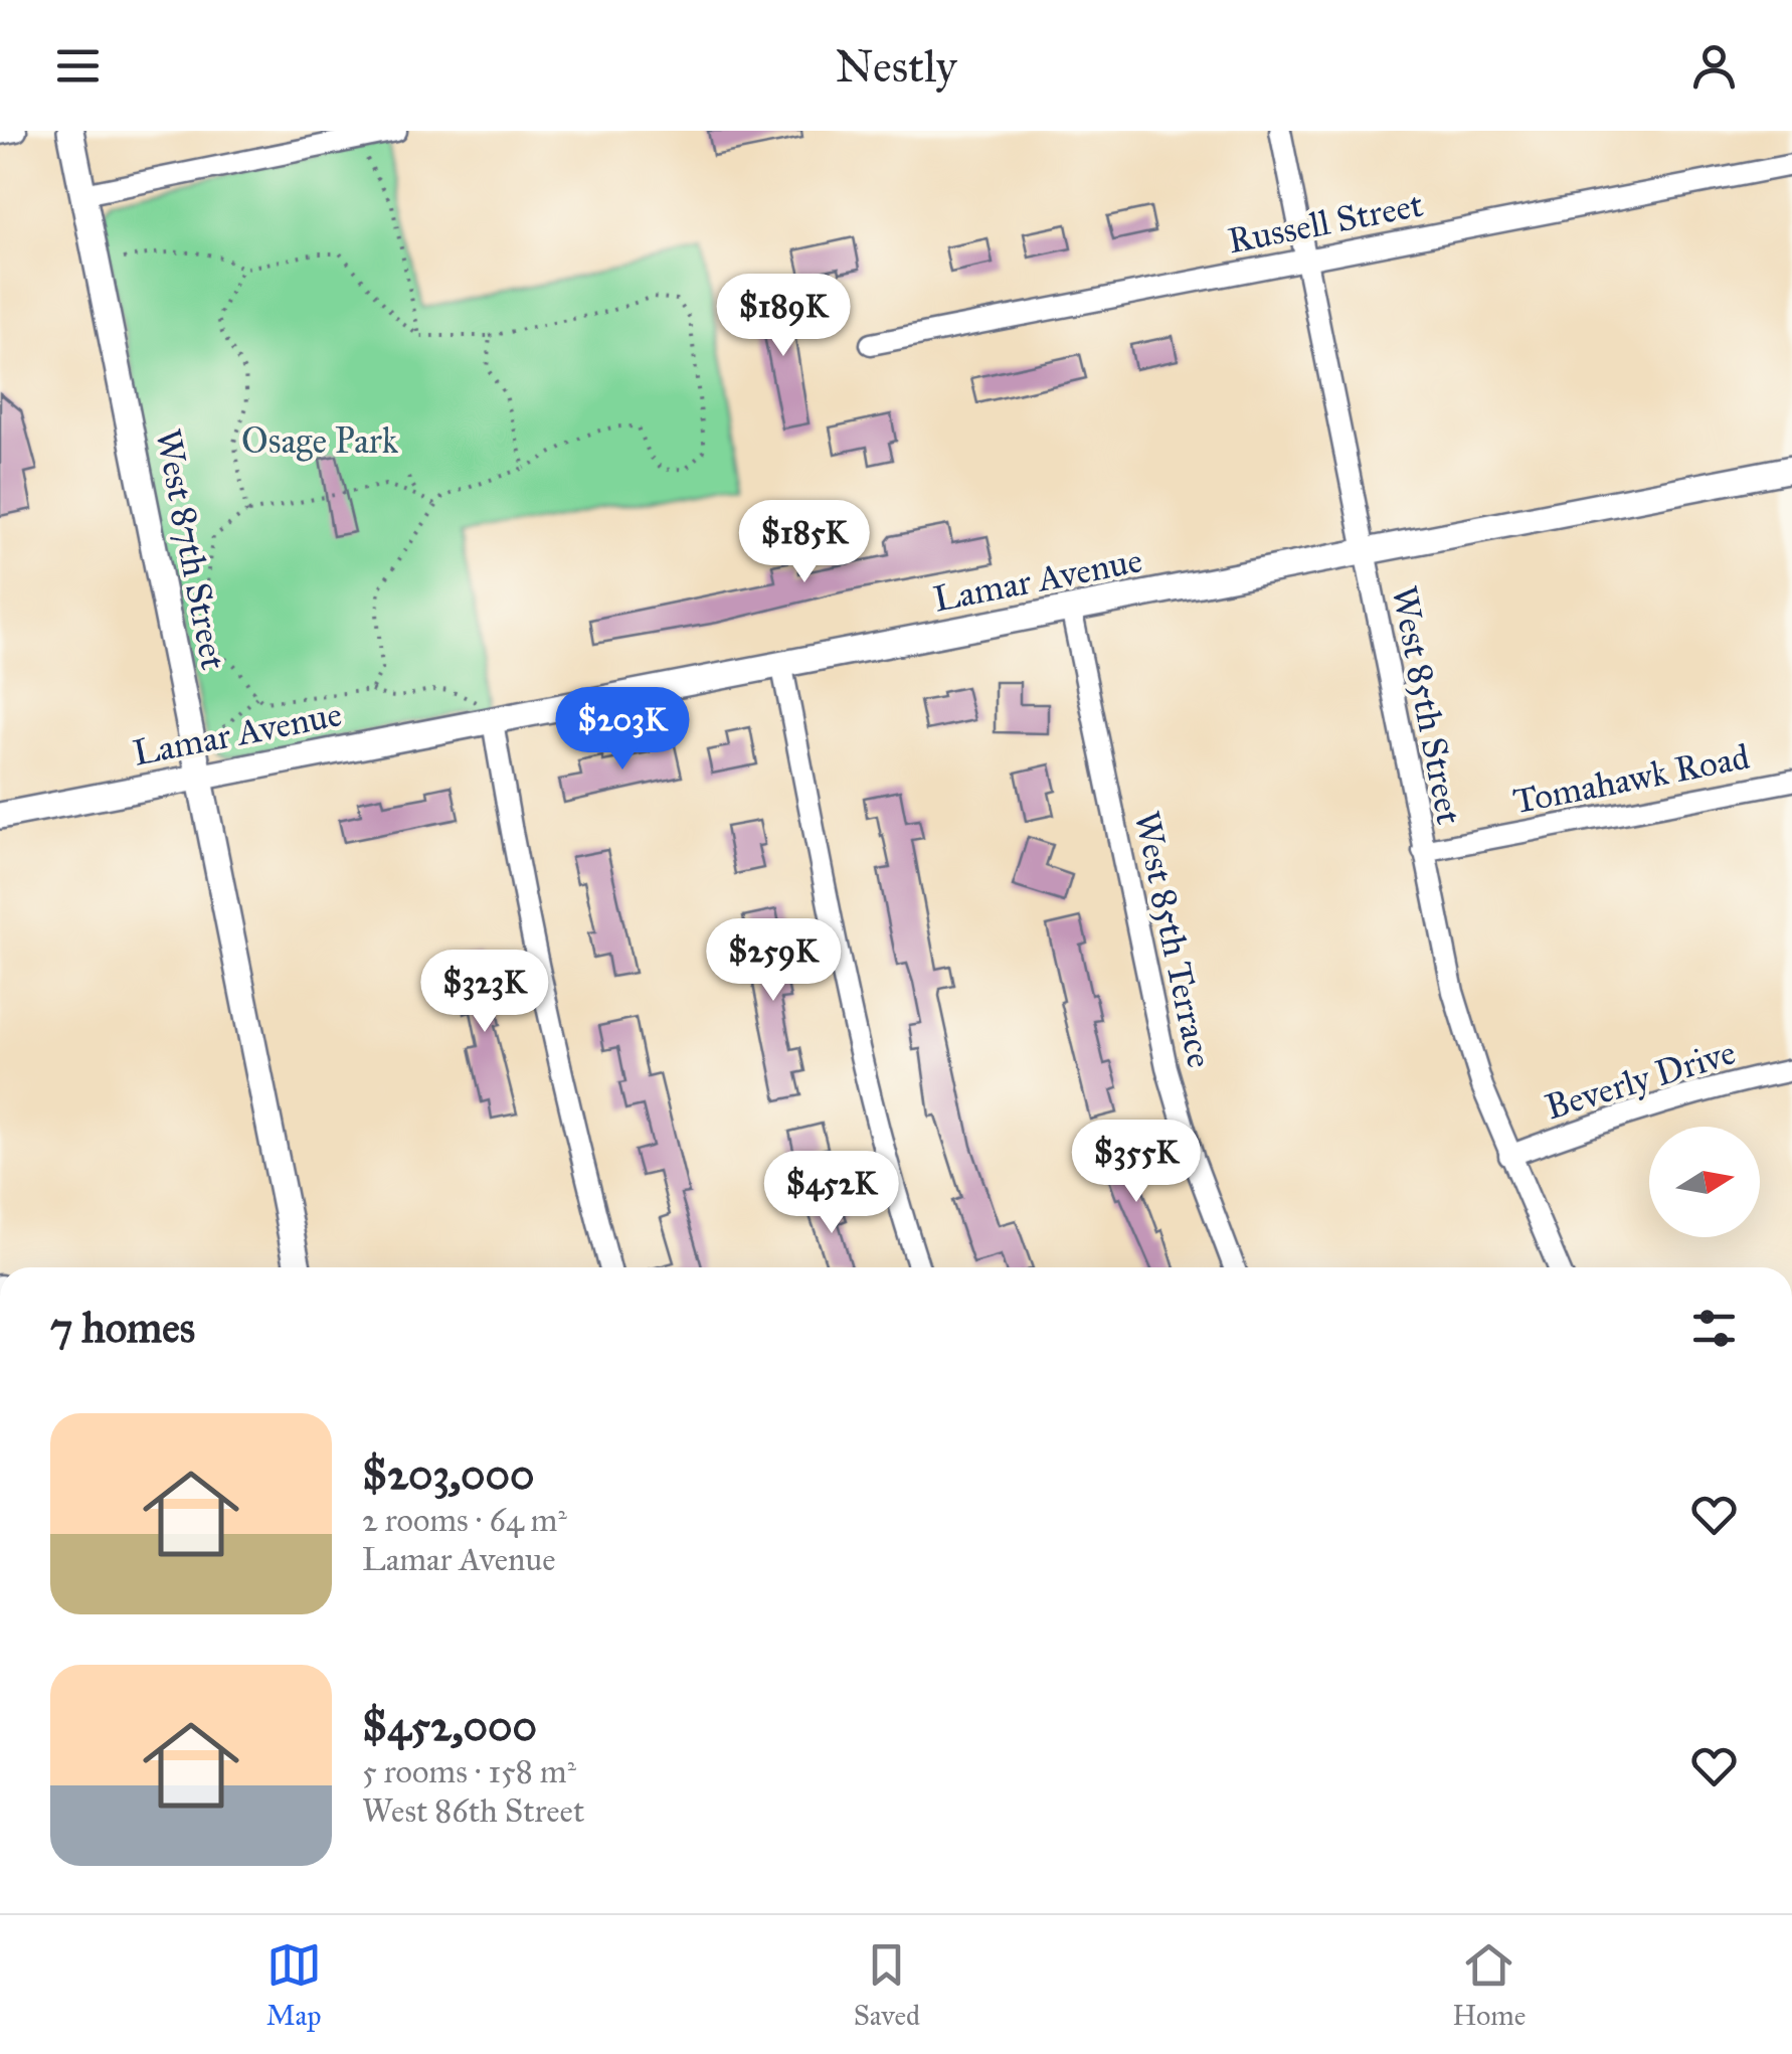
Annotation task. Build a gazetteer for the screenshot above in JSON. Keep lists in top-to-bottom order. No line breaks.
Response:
{"streets":{"street":["Russell Street","West 87th Street","Lamar Avenue","West 85th Street","Tomahawk Road","West 85th Terrace","Beverly Drive"]},"crossings":[["Russell Street","West 85th Street"],["West 87th Street","Lamar Avenue"],["Lamar Avenue","West 85th Street"],["Lamar Avenue","West 85th Terrace"],["West 85th Street","Tomahawk Road"],["West 85th Street","Beverly Drive"]],"parks":["Osage Park"],"north":"right","page":{"header":"Nestly","price":["$189K","$185K","$203K","$259K","$323K","$355K","$452K"],"heading":"7 homes","list":[{"name":"$203,000","note":"2 rooms · 64 m² · Lamar Avenue"},{"name":"$452,000","note":"5 rooms · 158 m² · West 86th Street"}],"tabs":["Map","Saved","Home"]}}
